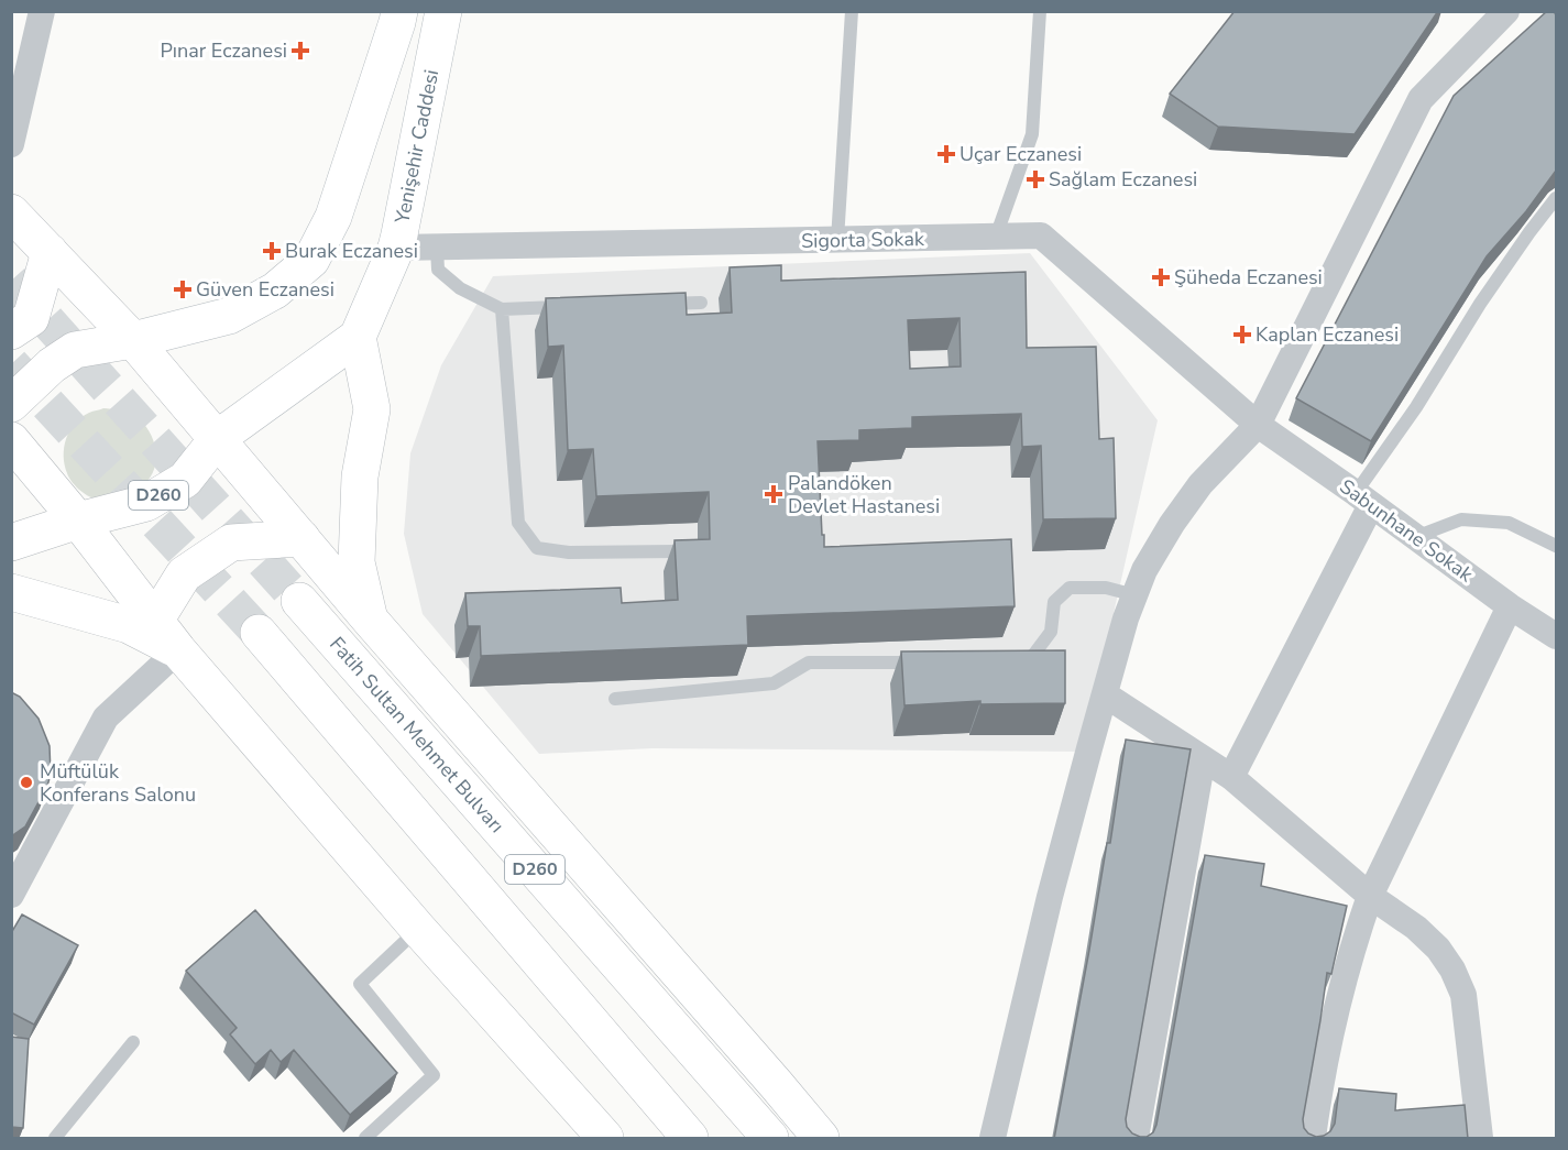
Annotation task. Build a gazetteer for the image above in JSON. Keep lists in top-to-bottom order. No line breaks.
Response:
{"streets":{"main road":["Yenişehir Caddesi","D260","Fatih Sultan Mehmet Bulvarı"],"street":["Sigorta Sokak","Sabunhane Sokak"]},"crossings":[["Yenişehir Caddesi","Sigorta Sokak"],["Sigorta Sokak","Sabunhane Sokak"]],"places":{"health":["Pınar Eczanesi","Uçar Eczanesi","Sağlam Eczanesi","Burak Eczanesi","Şüheda Eczanesi","Güven Eczanesi","Kaplan Eczanesi","Palandöken Devlet Hastanesi"],"other":["Müftülük Konferans Salonu"]}}
